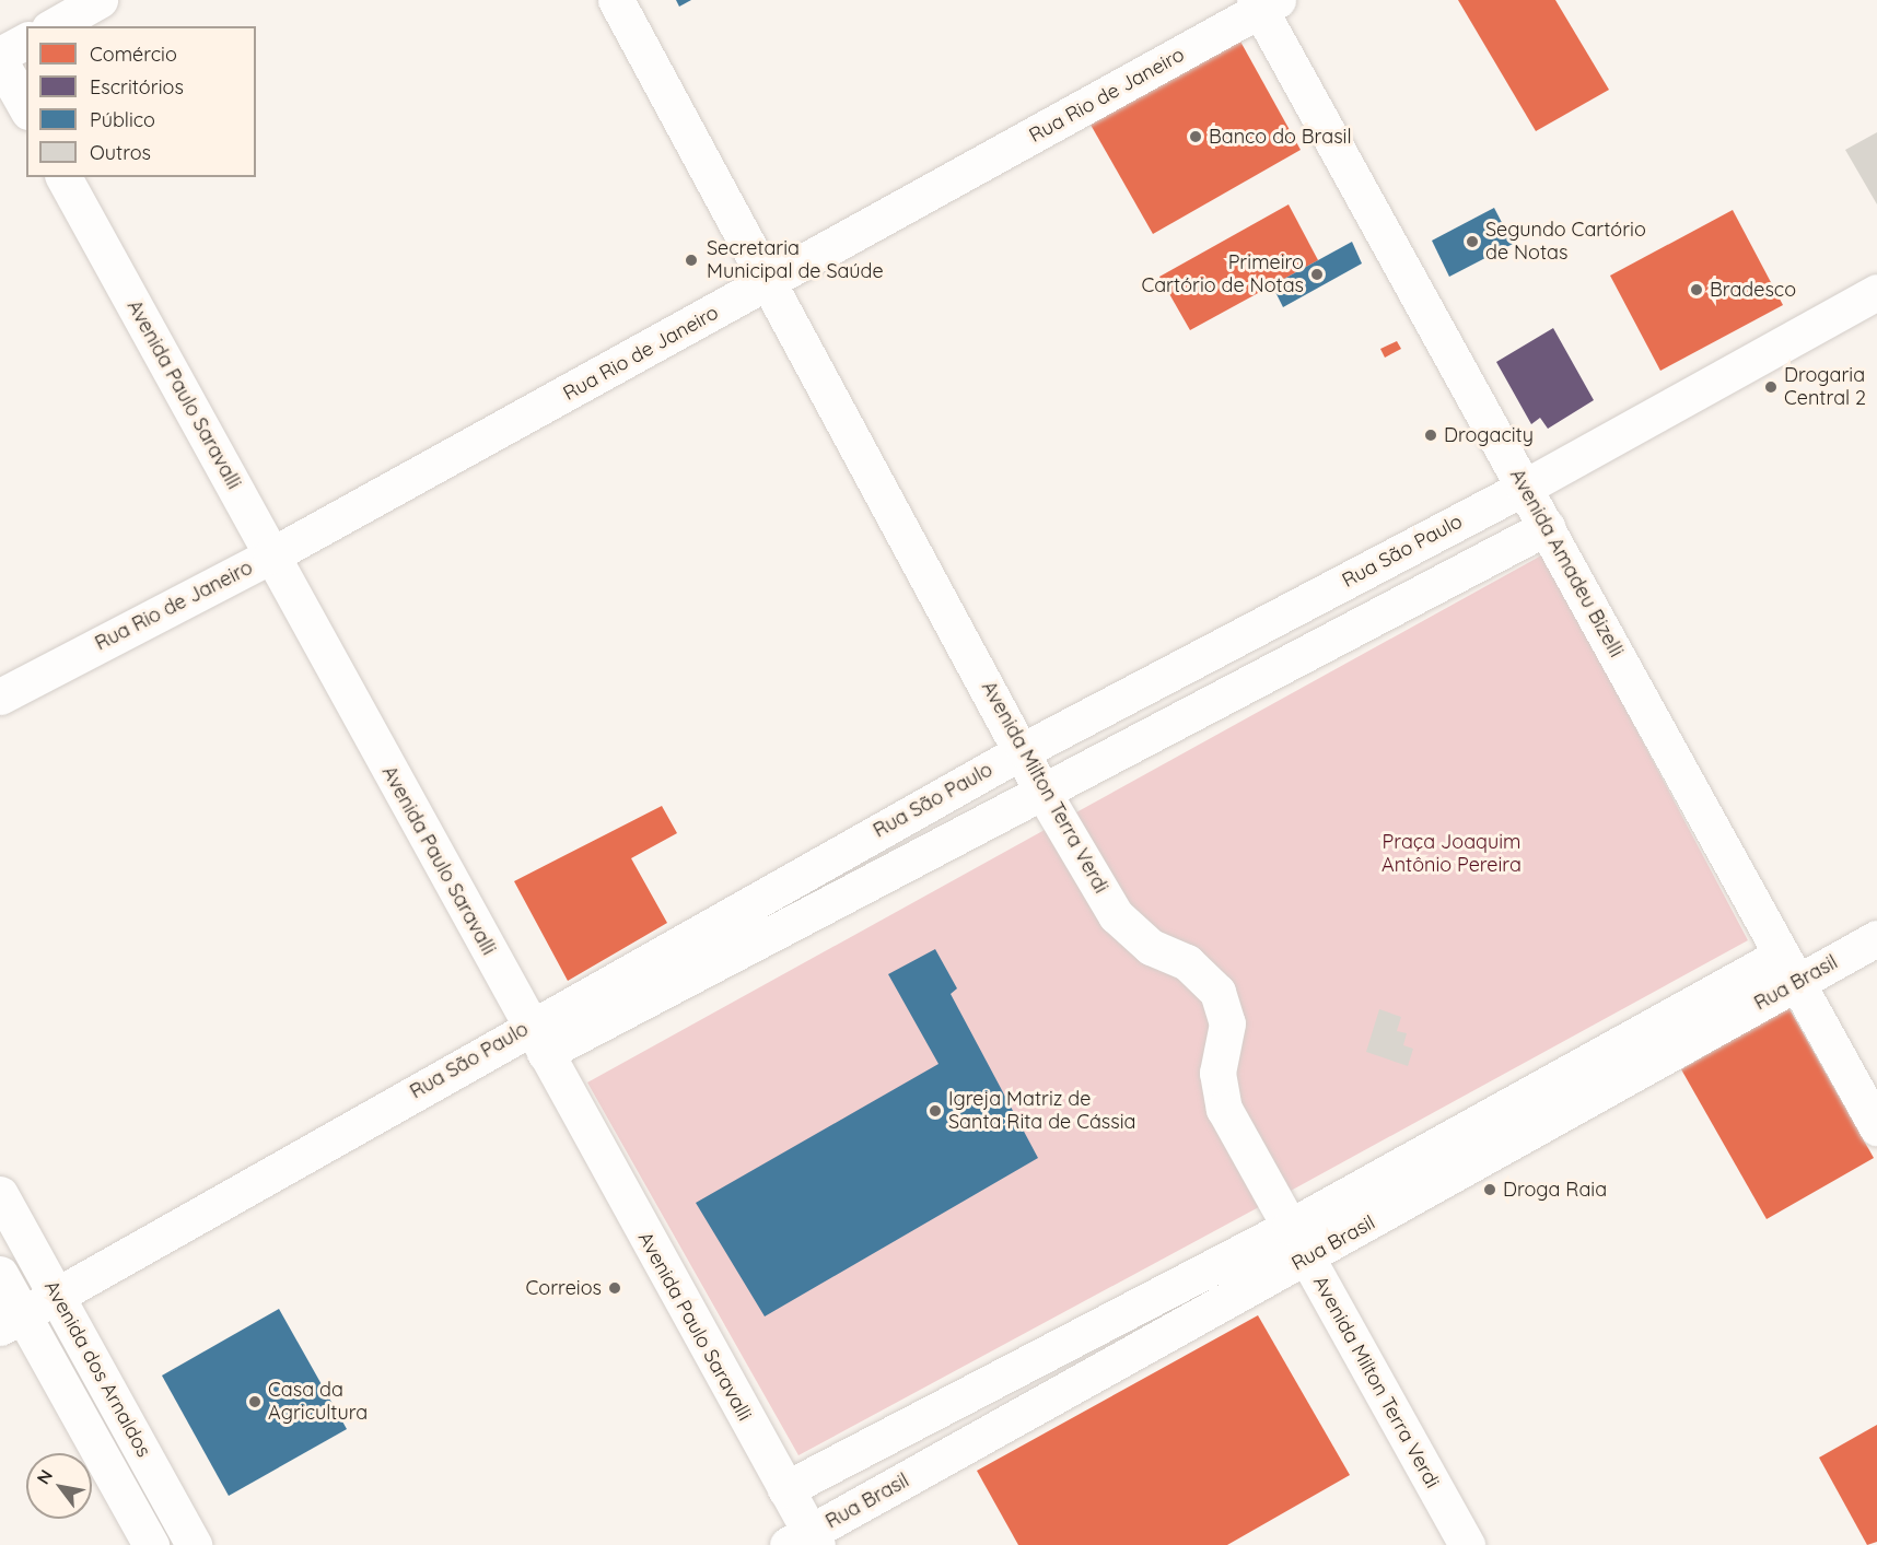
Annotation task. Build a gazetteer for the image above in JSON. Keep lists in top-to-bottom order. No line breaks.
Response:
{"streets":{"street":["Rua Rio de Janeiro","Avenida Paulo Saravalli","Rua São Paulo","Avenida Amadeu Bizelli","Avenida Milton Terra Verdi","Rua Brasil","Avenida dos Arnaldos"]},"crossings":[["Rua Rio de Janeiro","Avenida Paulo Saravalli"],["Rua Rio de Janeiro","Avenida Amadeu Bizelli"],["Rua Rio de Janeiro","Avenida Milton Terra Verdi"],["Avenida Paulo Saravalli","Rua São Paulo"],["Avenida Paulo Saravalli","Rua Brasil"],["Rua São Paulo","Avenida Amadeu Bizelli"],["Rua São Paulo","Avenida Milton Terra Verdi"],["Rua São Paulo","Avenida dos Arnaldos"],["Avenida Amadeu Bizelli","Rua Brasil"],["Avenida Milton Terra Verdi","Rua Brasil"]],"parks":["Praça Joaquim Antônio Pereira"],"places":["Banco do Brasil","Segundo Cartório de Notas","Secretaria Municipal de Saúde","Primeiro Cartório de Notas","Bradesco","Drogaria Central 2","Drogacity","Igreja Matriz de Santa Rita de Cássia","Droga Raia","Correios","Casa da Agricultura"],"legend":["Comércio","Escritórios","Público","Outros"],"north":"top left"}
